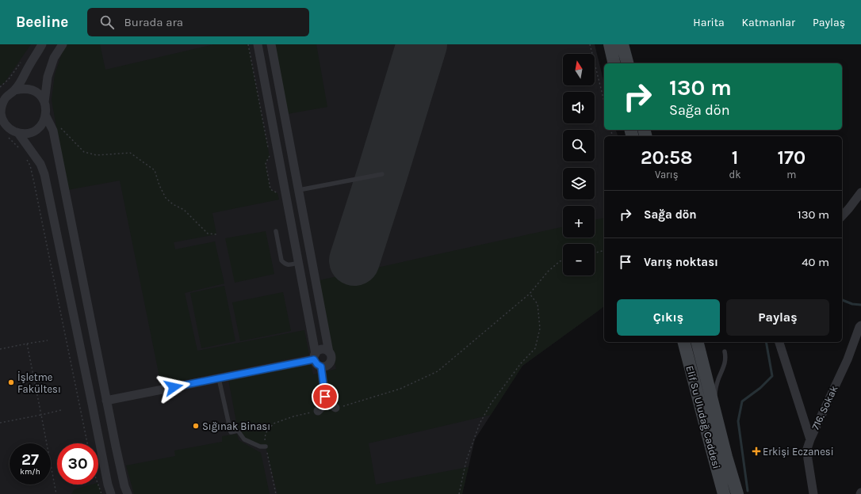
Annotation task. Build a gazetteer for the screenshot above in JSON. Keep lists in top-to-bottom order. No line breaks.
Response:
{"streets":{"main road":["Elif Su Uludağ Caddesi"],"street":["716. Sokak"]},"places":{"other":["İşletme Fakültesı","Sığınak Binası"],"health":["Erkişi Eczanesi"]},"north":"top","page":{"header":"Beeline","search":"Burada ara","nav":["Harita","Katmanlar","Paylaş"],"map_buttons":["+","−"],"turn":["130 m","Sağa dön"],"eta":["20:58","Varış","1","dk","170","m"],"list":[{"name":"Sağa dön","value":"130 m"},{"name":"Varış noktası","value":"40 m"}],"buttons":["Çıkış","Paylaş"],"speed":"27 km/h","limit":"30"}}
